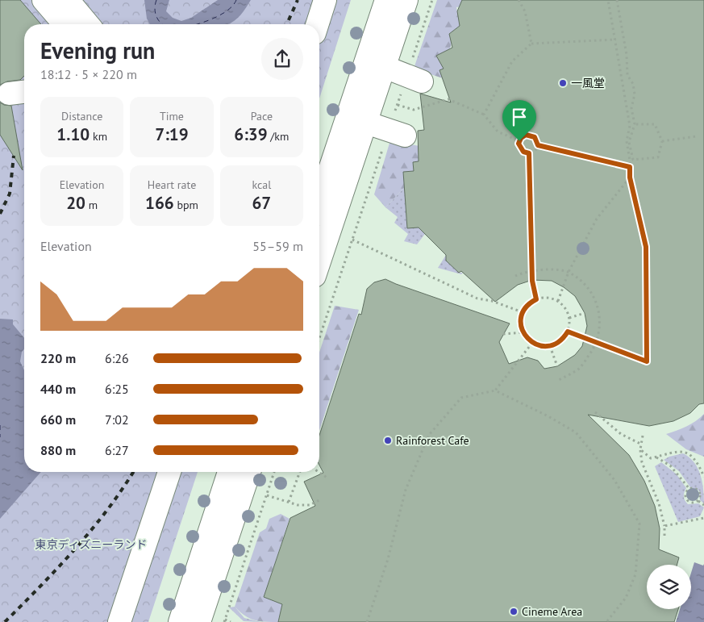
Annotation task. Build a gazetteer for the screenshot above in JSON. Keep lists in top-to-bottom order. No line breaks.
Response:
{"parks":["東京ディズニーランド"],"places":["一風堂","Rainforest Cafe","Cineme Area"],"page":{"heading":["Evening run","18:12 · 5 × 220 m"],"stats":[["Distance","1.10 km"],["Time","7:19"],["Pace","6:39 /km"],["Elevation","20 m"],["Heart rate","166 bpm"],["kcal","67"]],"chart":["Elevation","55–59 m"],"list":[{"name":"220 m","note":"6:26"},{"name":"440 m","note":"6:25"},{"name":"660 m","note":"7:02"},{"name":"880 m","note":"6:27"}]}}
